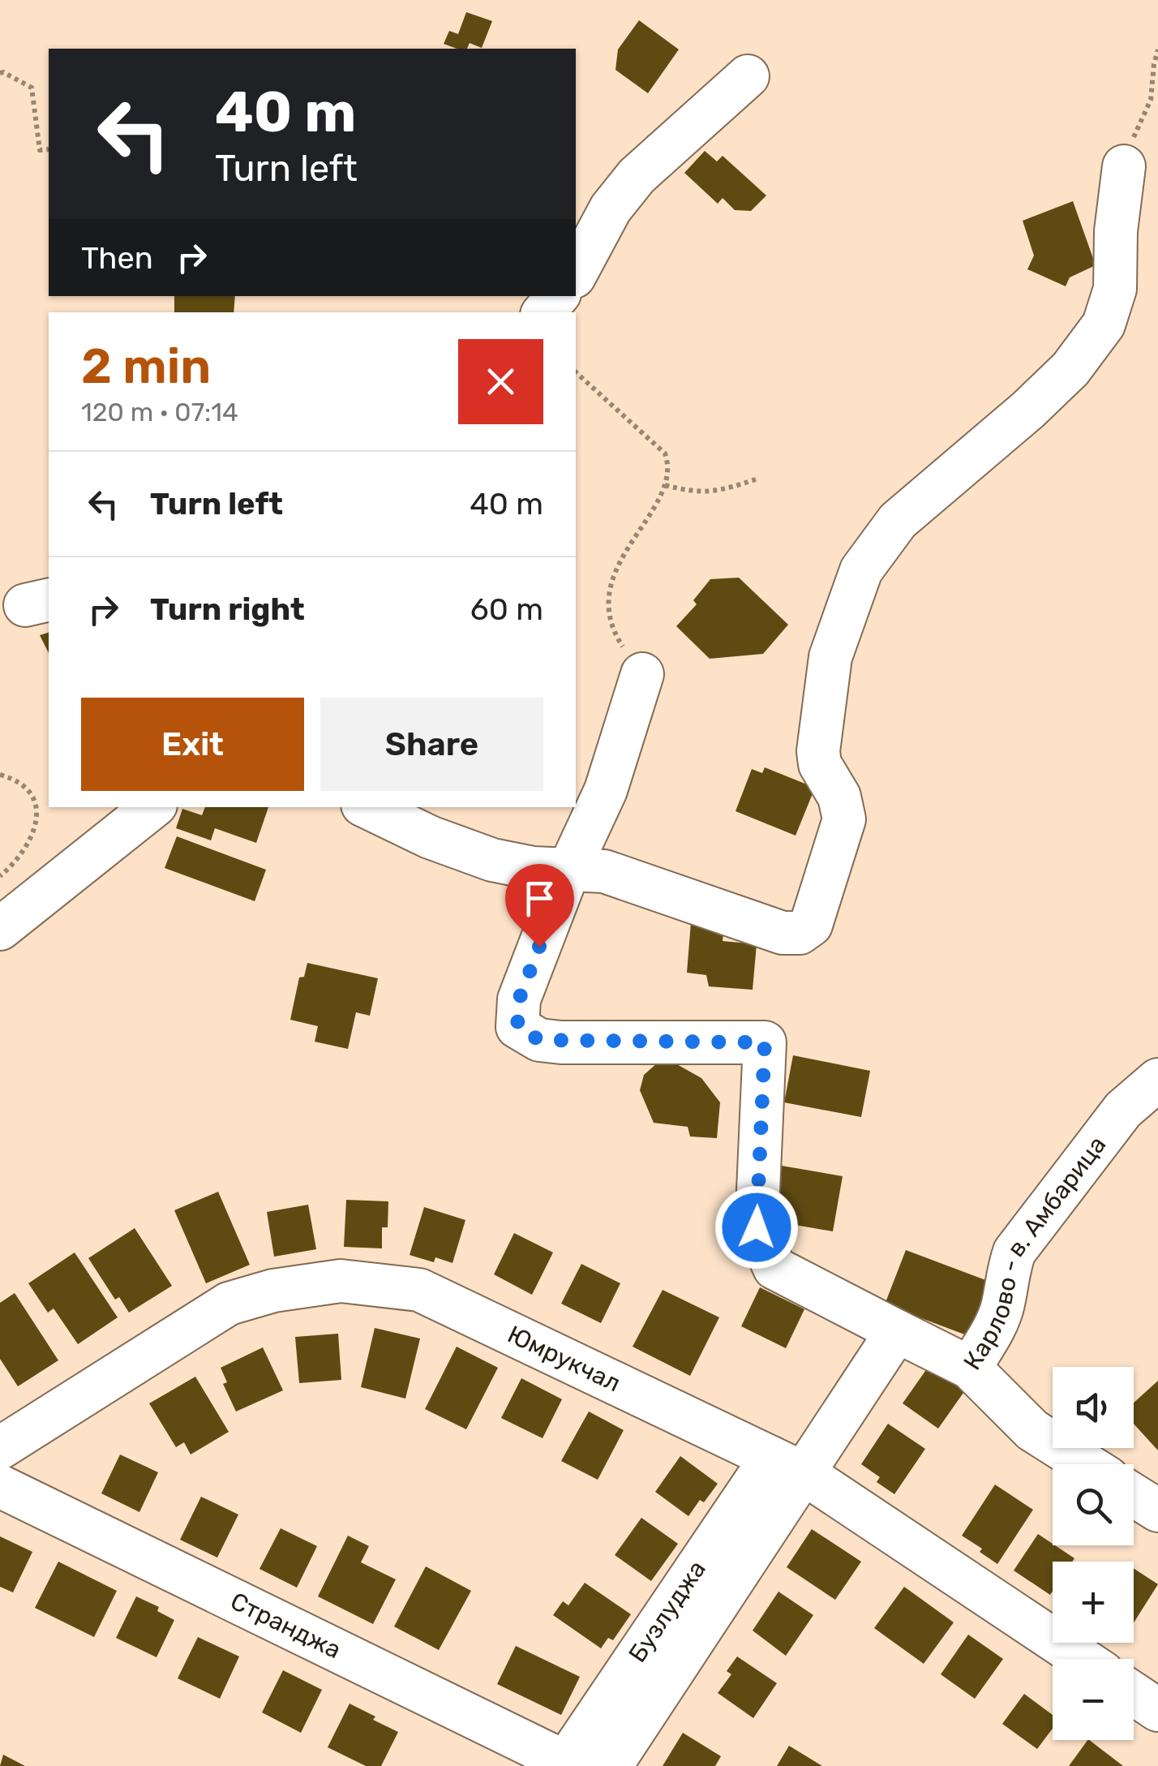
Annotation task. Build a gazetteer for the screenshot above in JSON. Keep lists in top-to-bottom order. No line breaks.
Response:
{"streets":{"street":["Карлово - в. Амбарица","Юмрукчал","Бузлуджа","Странджа"]},"crossings":[["Юмрукчал","Бузлуджа"],["Бузлуджа","Странджа"]],"page":{"turn":["40 m","Turn left"],"then":"Then","heading":["2 min","120 m · 07:14"],"list":[{"name":"Turn left","value":"40 m"},{"name":"Turn right","value":"60 m"}],"buttons":["Exit","Share"],"map_buttons":["+","−"]}}
